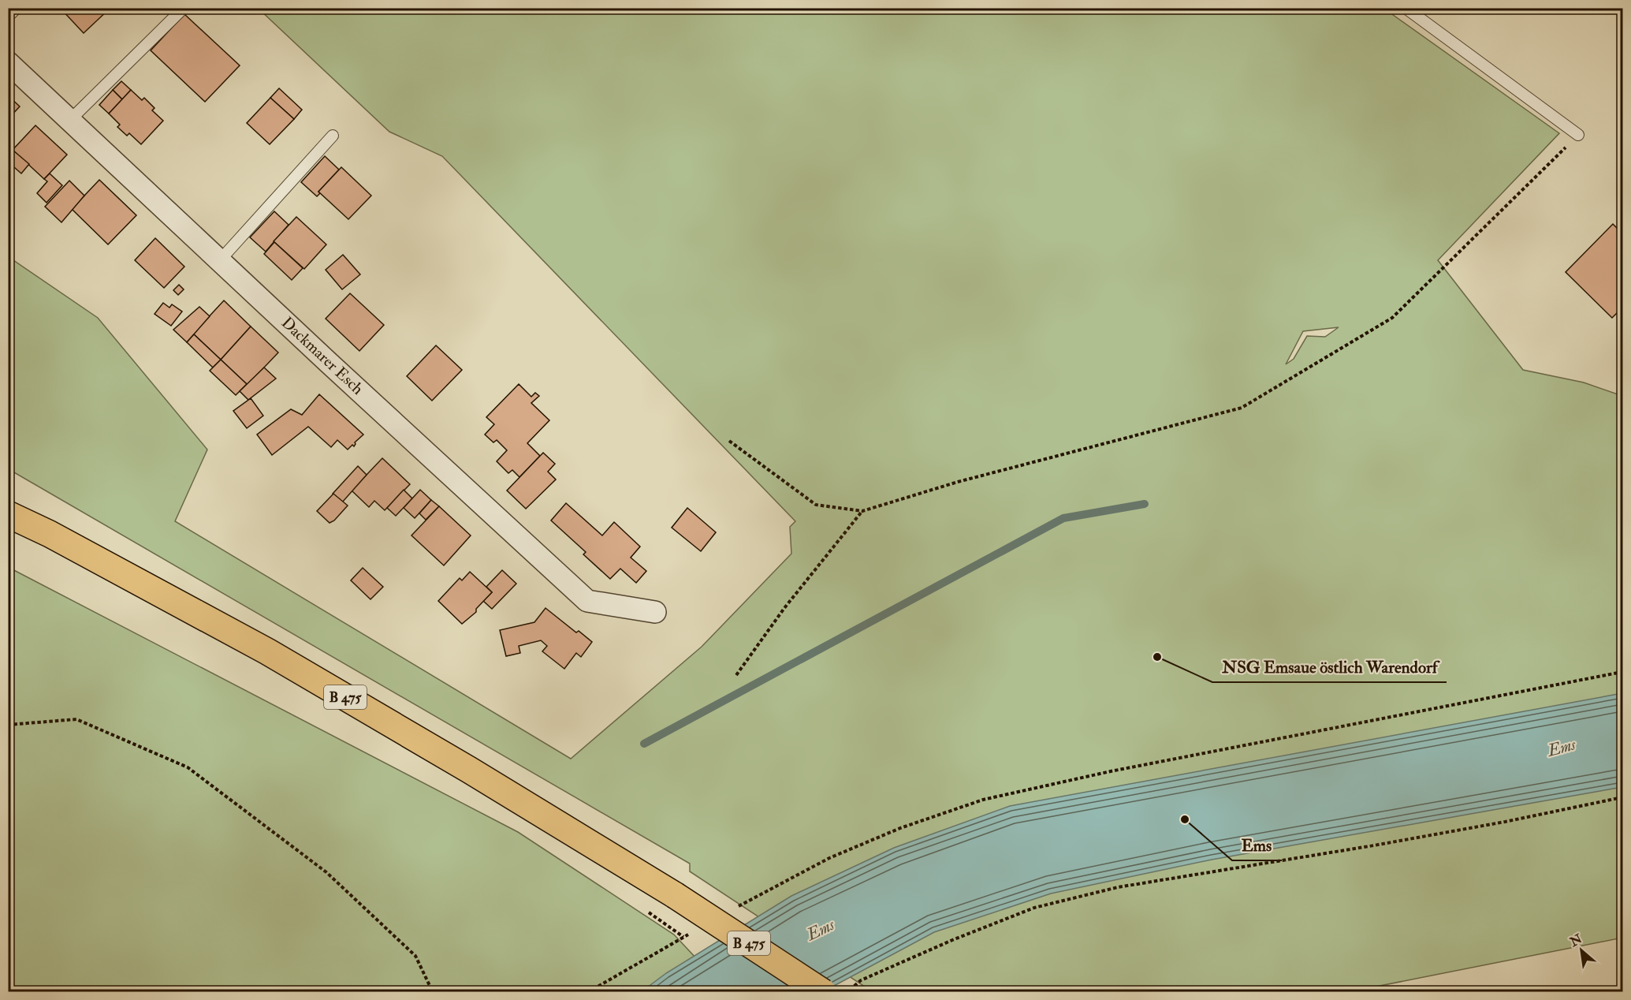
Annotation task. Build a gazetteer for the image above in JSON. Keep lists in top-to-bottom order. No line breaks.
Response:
{"streets":{"main road":["B 475"],"street":["Dackmarer Esch"]},"water":["Ems"],"places":["NSG Emsaue östlich Warendorf","Ems"],"north":"top left"}
